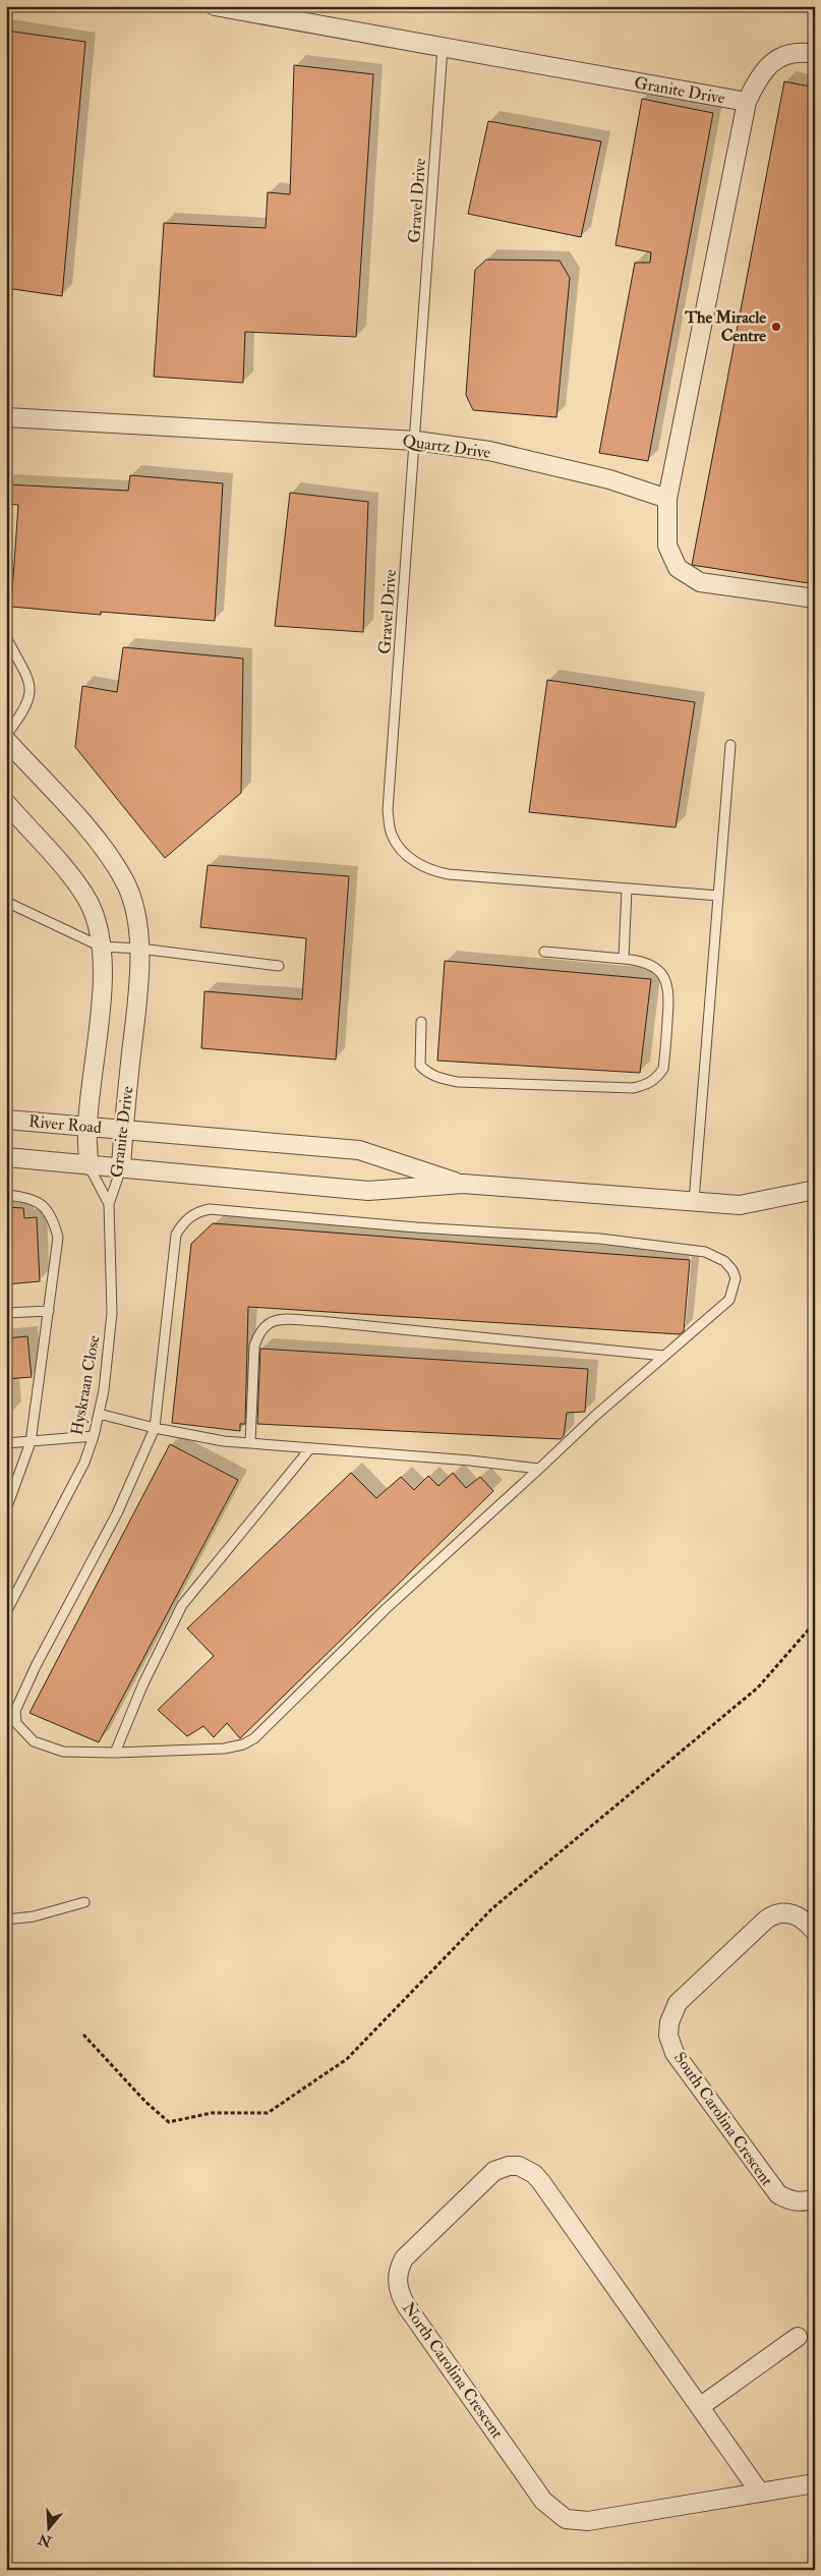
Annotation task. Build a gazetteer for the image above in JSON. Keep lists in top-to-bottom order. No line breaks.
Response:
{"streets":{"street":["Granite Drive","Quartz Drive","River Road","South Carolina Crescent","North Carolina Crescent"],"lane":["Gravel Drive","Hyskraan Close"]},"crossings":[["Granite Drive","Gravel Drive"],["Granite Drive","Quartz Drive"],["Granite Drive","River Road"],["Granite Drive","Hyskraan Close"],["Gravel Drive","Quartz Drive"]],"places":["The Miracle Centre"],"north":"bottom"}
